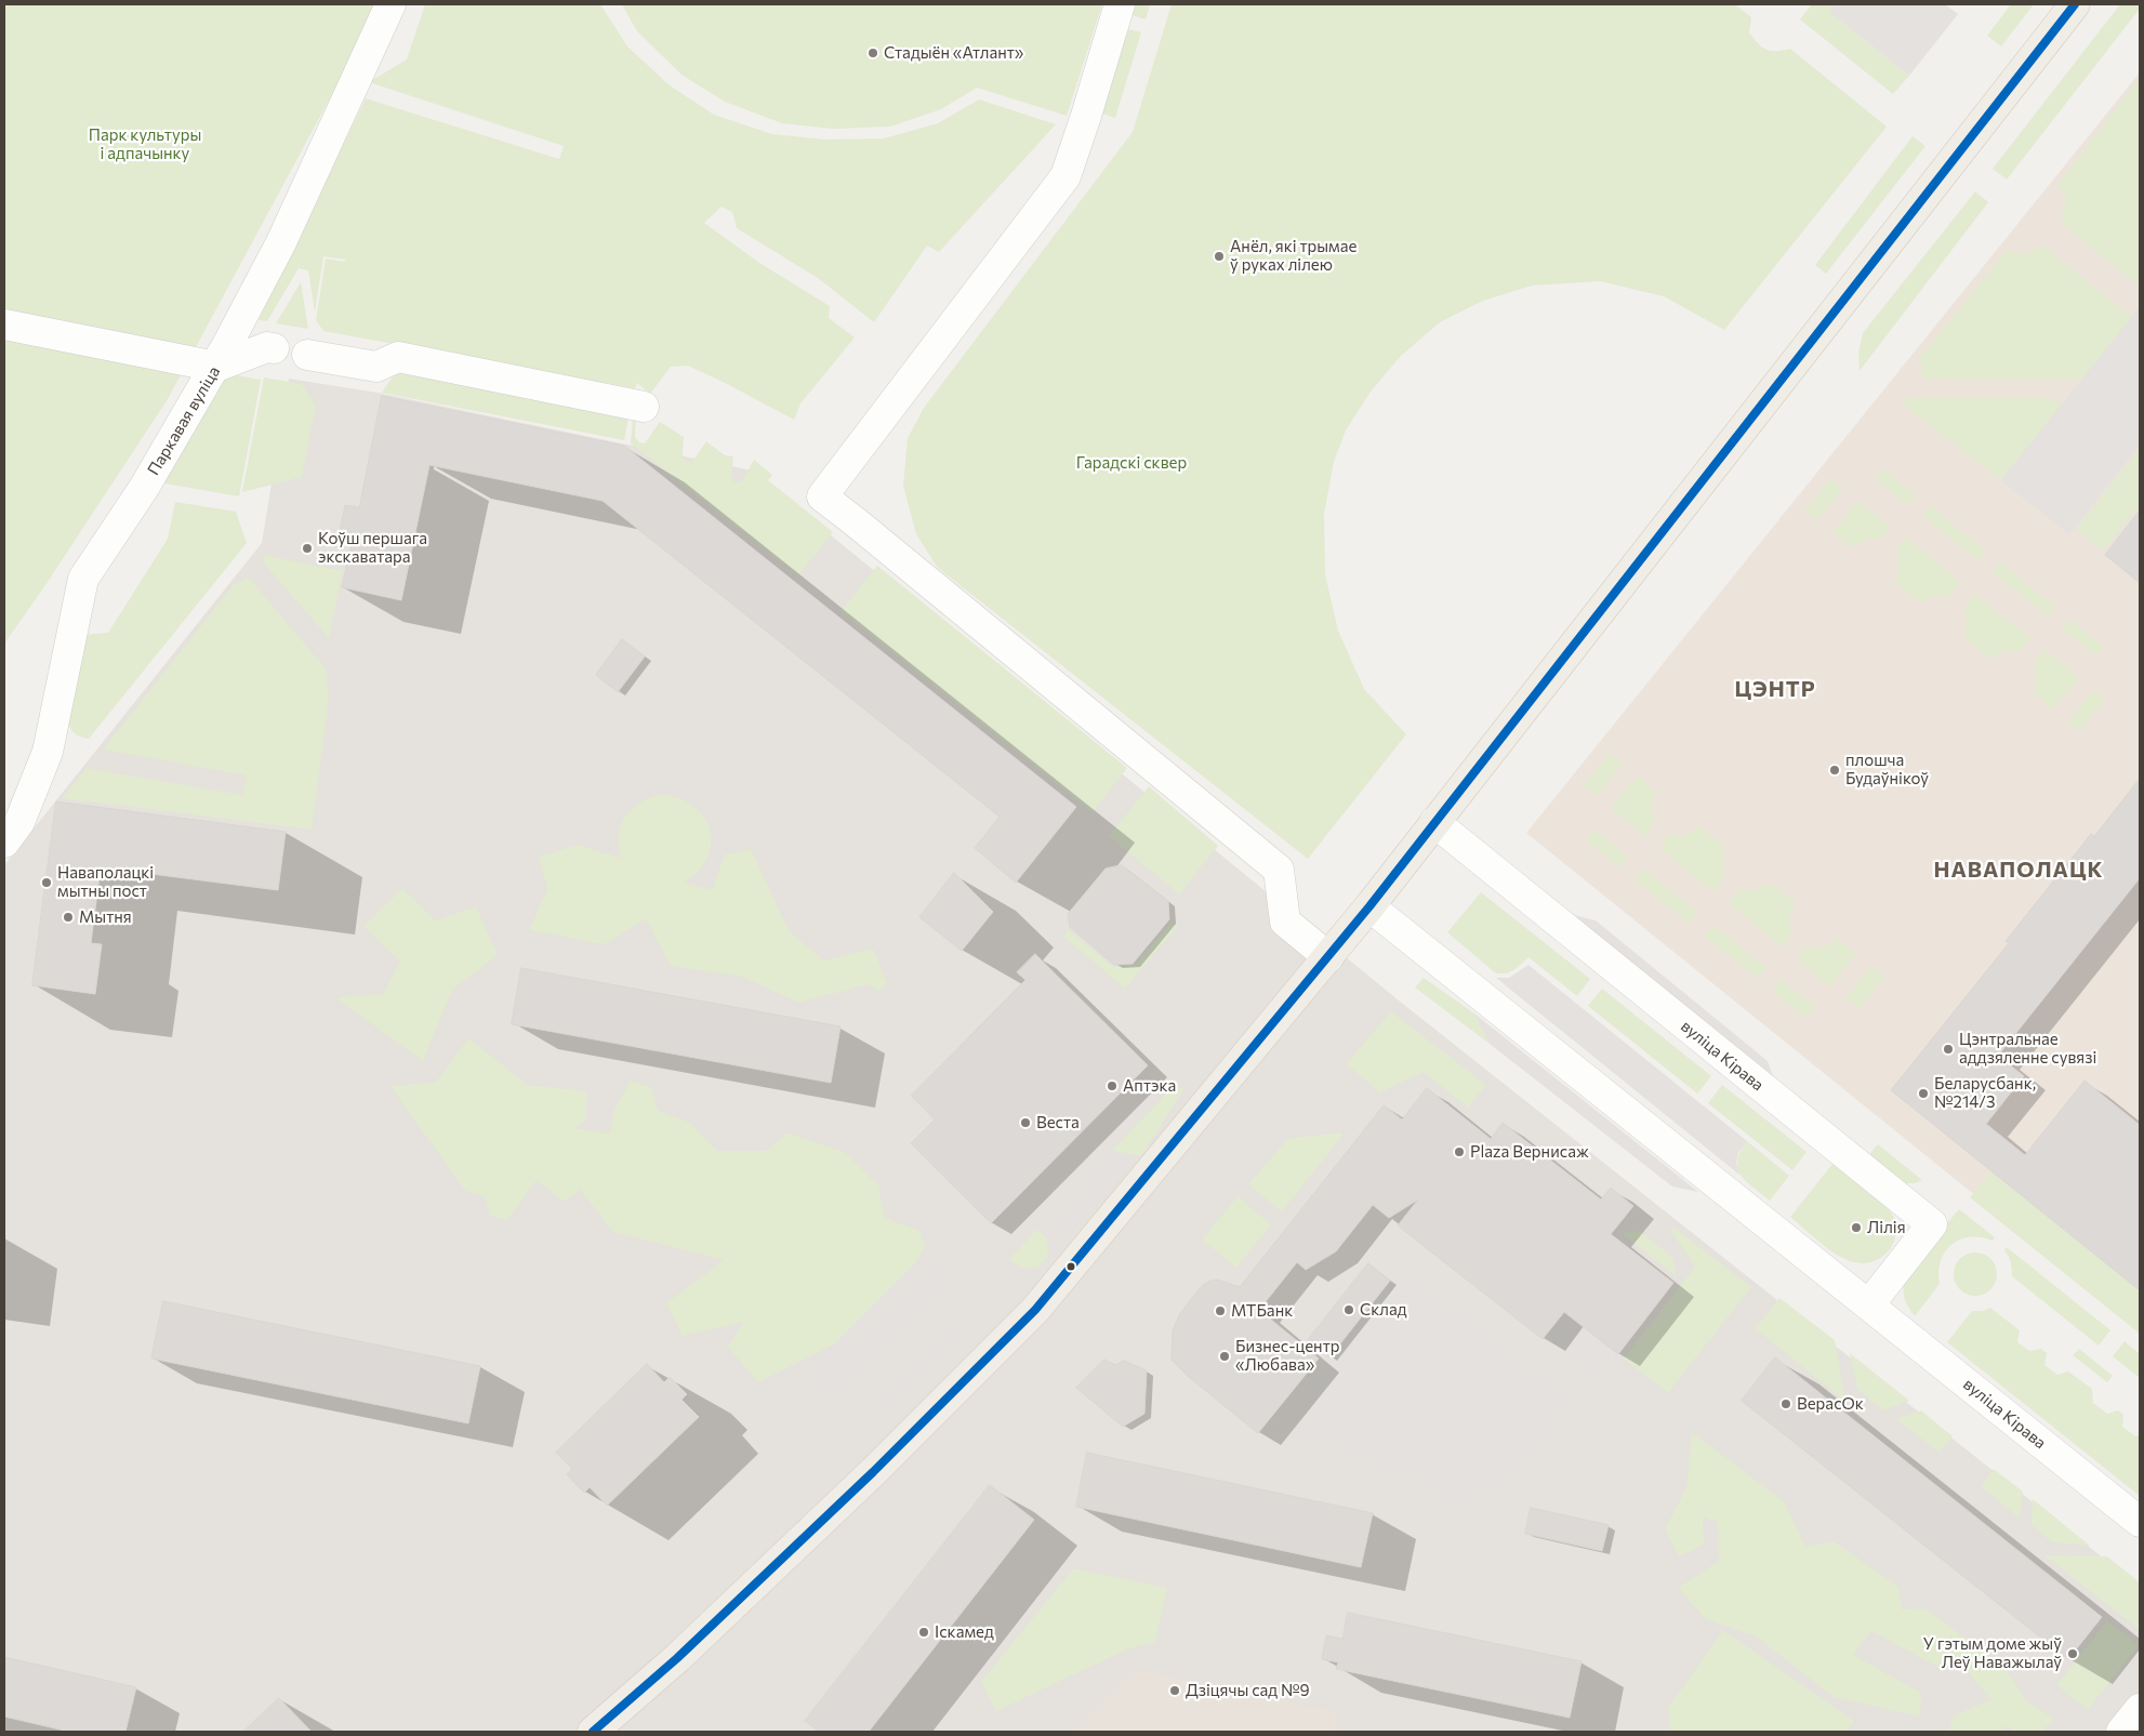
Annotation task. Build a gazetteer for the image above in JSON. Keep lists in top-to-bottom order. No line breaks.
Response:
{"streets":{"street":["Паркавая вуліца","вуліца Кірава"]},"districts":["ЦЭНТР","НАВАПОЛАЦК"],"parks":["Парк культуры і адпачынку","Гарадскі сквер"],"places":["Стадыён «Атлант»","Анёл, які трымае ў руках лілею","Коўш першага экскаватара","плошча Будаўнікоў","Наваполацкі мытны пост","Мытня","Цэнтральнае аддзяленне сувязі","Аптэка","Беларусбанк, №214/3","Веста","Plaza Вернисаж","Лілія","Склад","МТБанк","Бизнес-центр «Любава»","ВерасОк","Іскамед","У гэтым доме жыў Леў Наважылаў","Дзіцячы сад №9"]}
